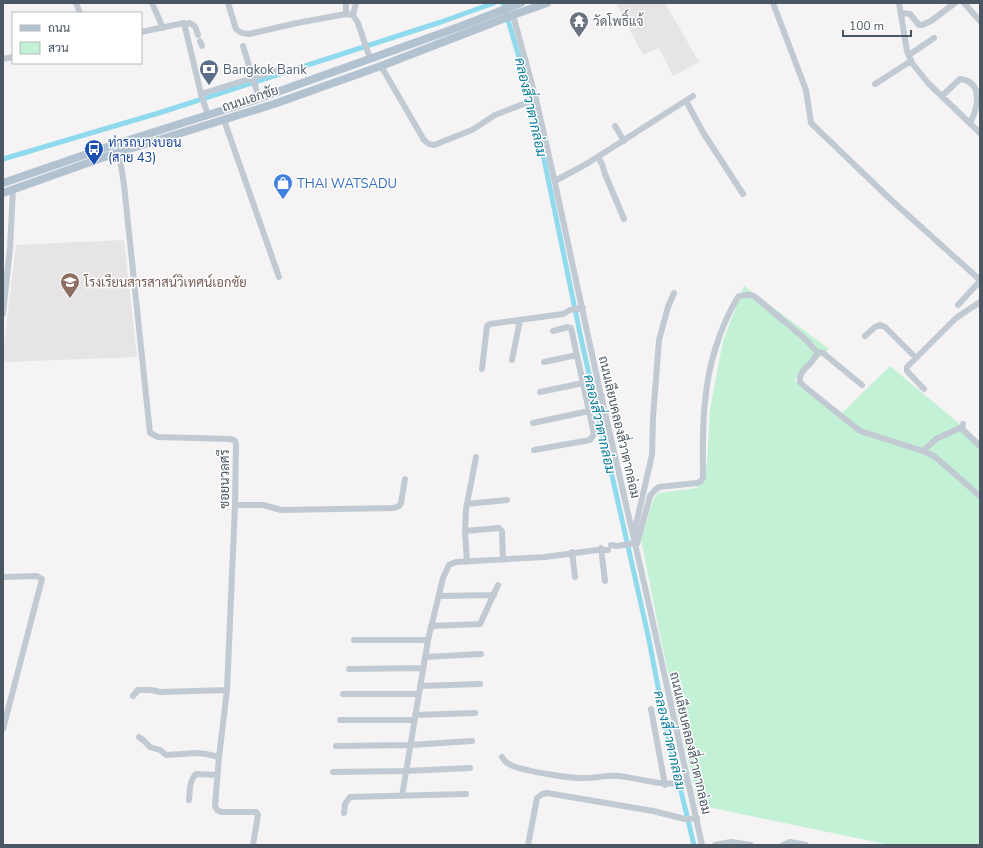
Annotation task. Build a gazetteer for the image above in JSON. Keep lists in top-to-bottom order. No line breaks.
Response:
{"streets":{"main road":["ถนนเอกชัย"],"street":["ถนนเลียบคลองสี่วาตากล่อม","ซอยนวลศรี"]},"crossings":[["ถนนเอกชัย","ถนนเลียบคลองสี่วาตากล่อม"],["ถนนเอกชัย","ซอยนวลศรี"]],"water":["คลองสี่วาตากล่อม"],"places":{"temple":["วัดโพธิ์แจ้"],"bank":["Bangkok Bank"],"bus stop":["ท่ารถบางบอน (สาย 43)"],"shop":["THAI WATSADU"],"school or university":["โรงเรียนสารสาสน์วิเทศน์เอกชัย"]},"legend":["ถนน","สวน"],"scale_bar":"100 m"}
